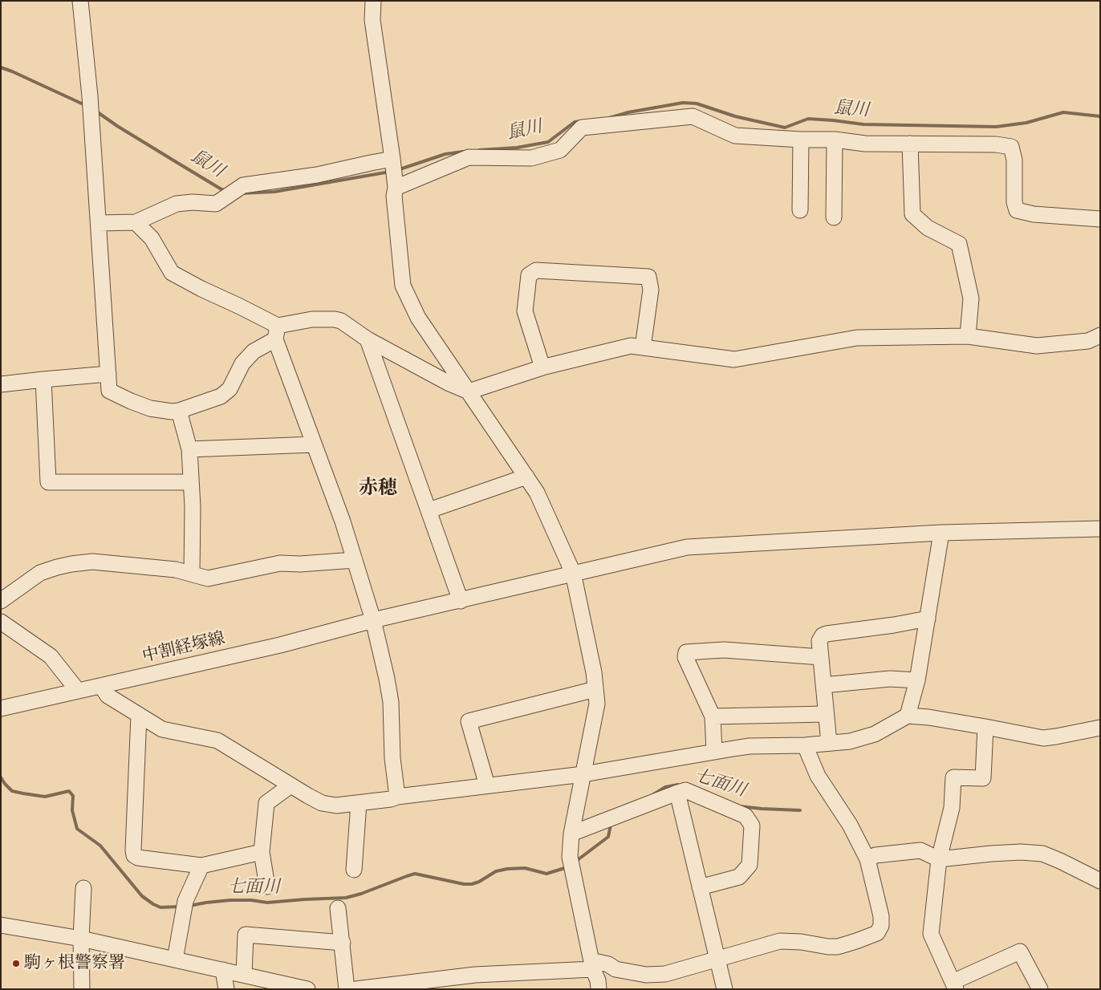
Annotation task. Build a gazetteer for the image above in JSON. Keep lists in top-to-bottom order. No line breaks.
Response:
{"streets":{"street":["中割経塚線"]},"districts":["赤穂"],"water":["鼠川","七面川"],"places":["駒ヶ根警察署"]}
